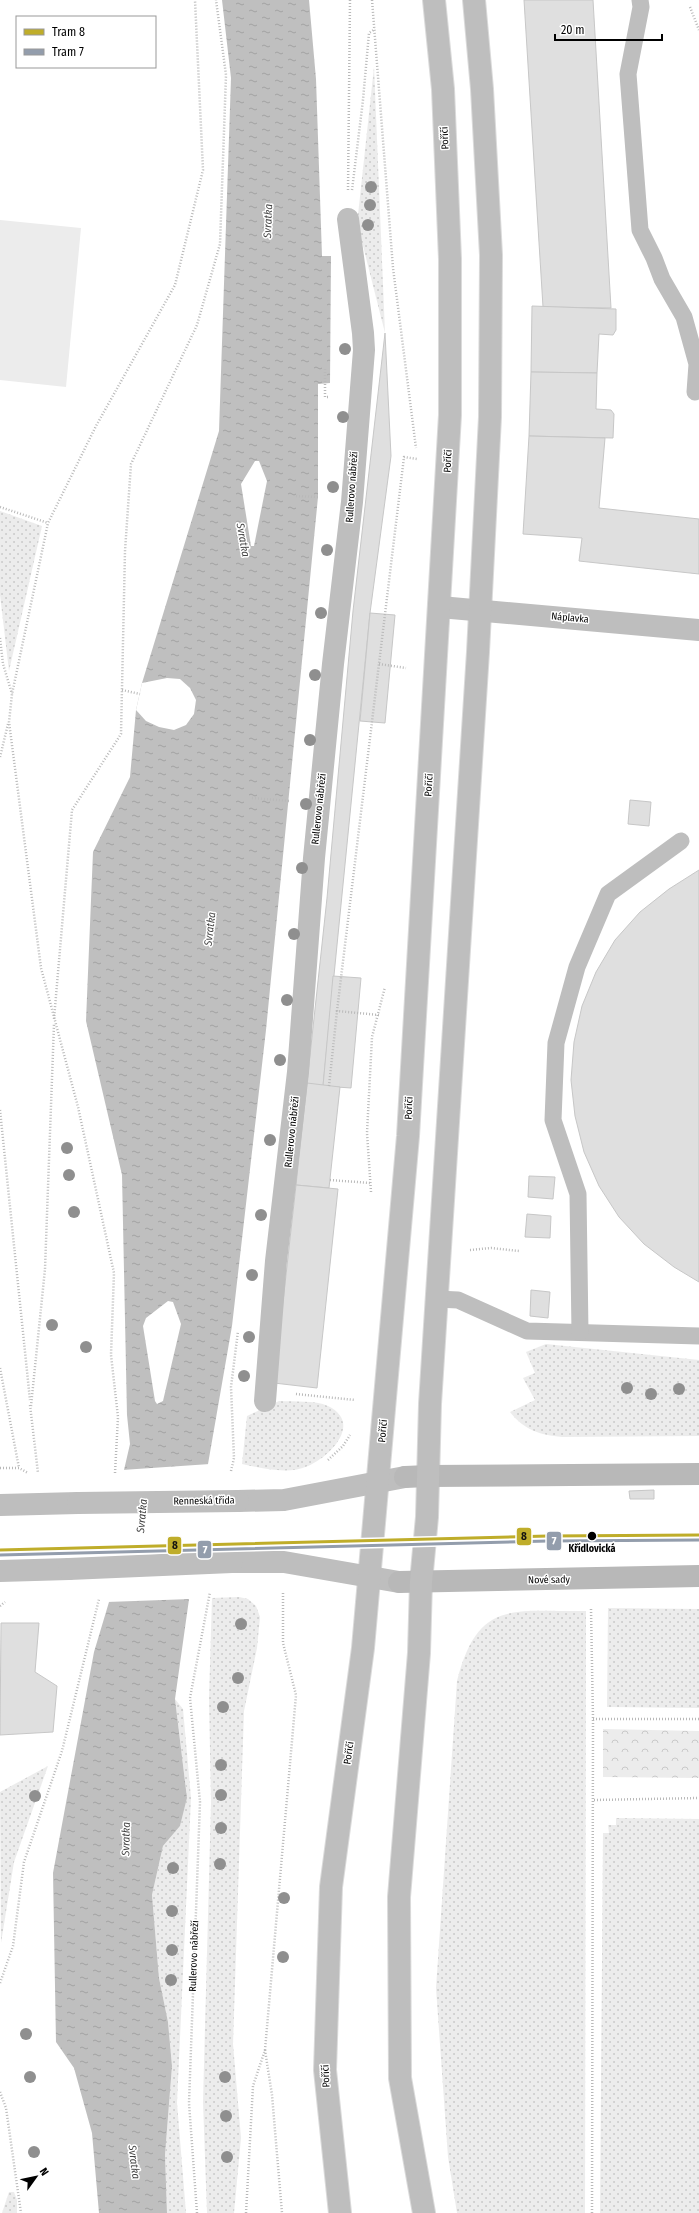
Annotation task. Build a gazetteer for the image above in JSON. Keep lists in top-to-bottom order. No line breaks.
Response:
{"streets":{"main road":["Poříčí","Rullerovo nábřeží","Náplavka","Renneská třída","Nové sady"]},"crossings":[["Poříčí","Náplavka"],["Poříčí","Renneská třída"],["Poříčí","Nové sady"]],"water":["Svratka"],"places":["Křídlovická"],"lines":["tram line 8","tram line 7"],"legend":["Tram 8","Tram 7"],"scale_bar":"20 m","north":"top right"}
